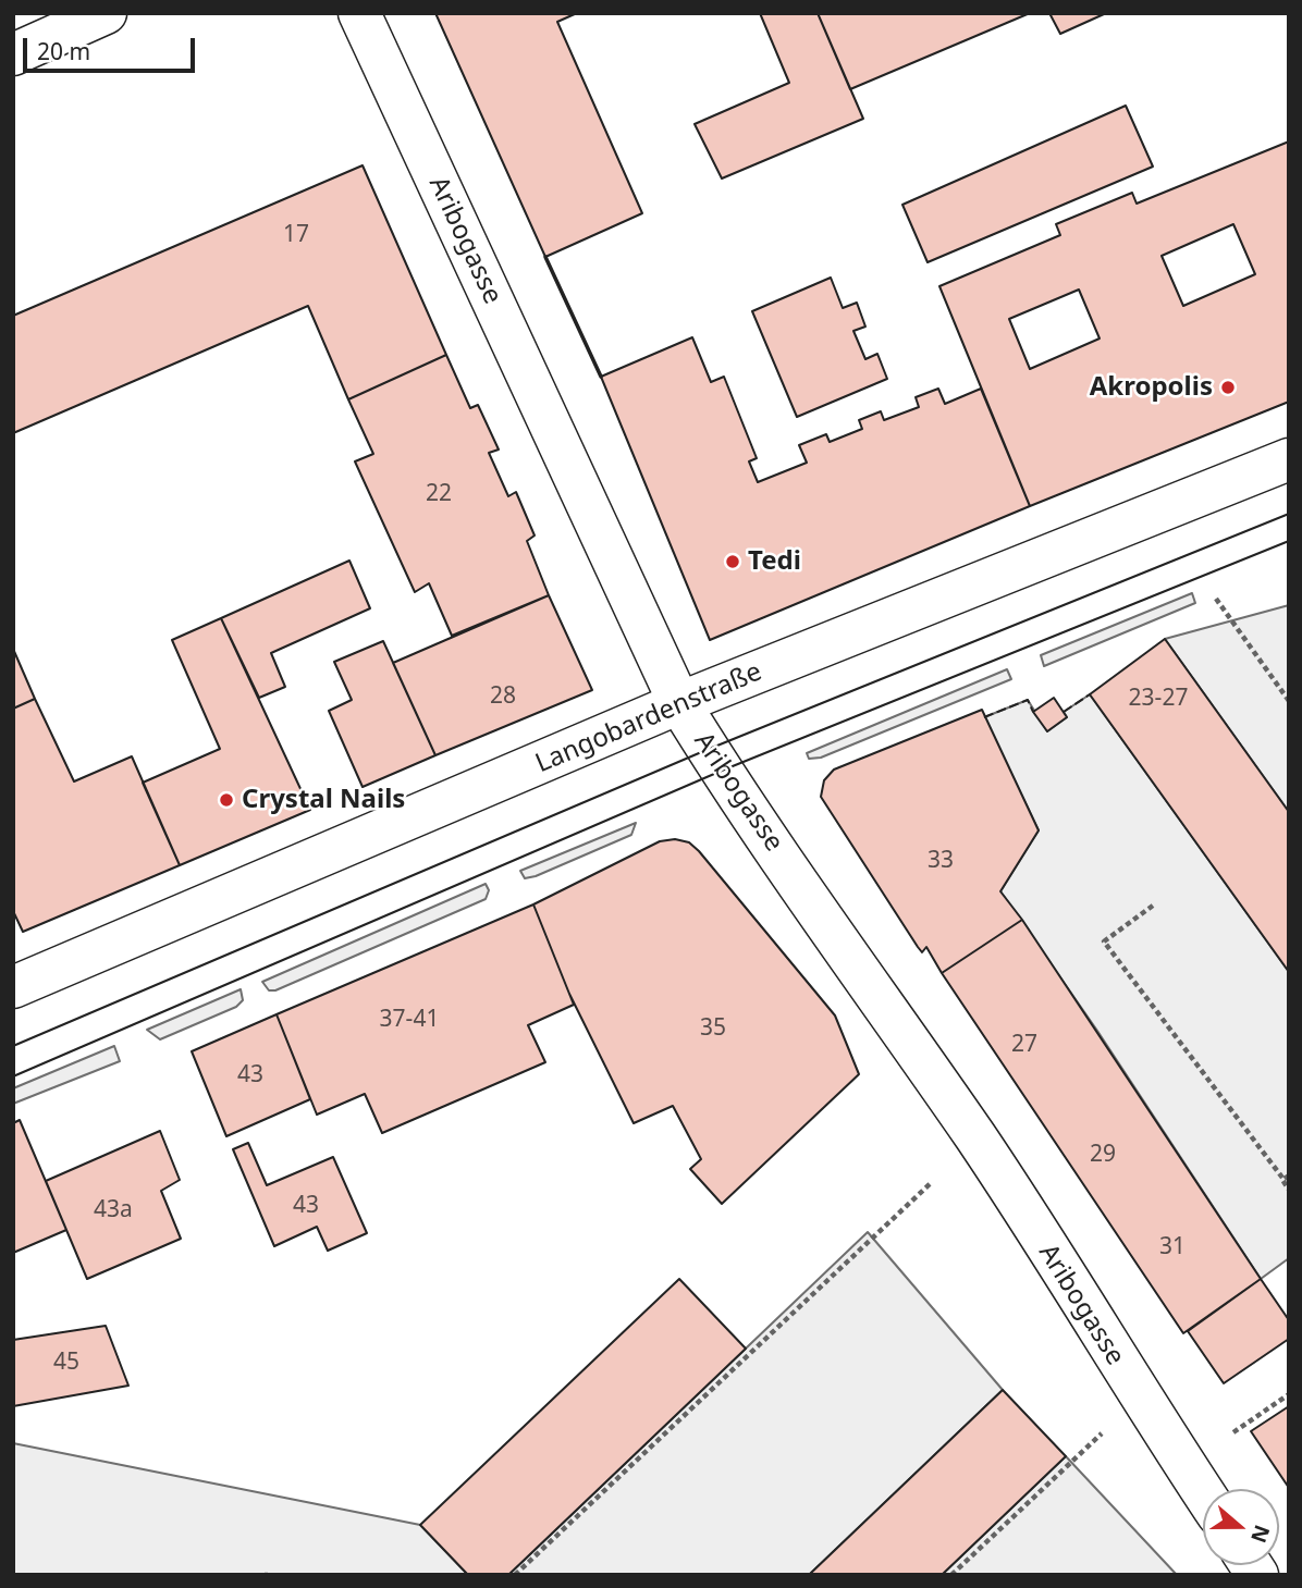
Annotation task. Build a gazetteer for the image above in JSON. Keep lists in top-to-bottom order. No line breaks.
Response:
{"streets":{"street":["Aribogasse","Langobardenstraße"]},"crossings":[["Aribogasse","Langobardenstraße"]],"places":["Akropolis","Tedi","Crystal Nails"],"house_numbers":["17","22","28","23-27","33","37-41","35","27","43","29","43","43a","31","45"],"scale_bar":"20 m","north":"right"}
